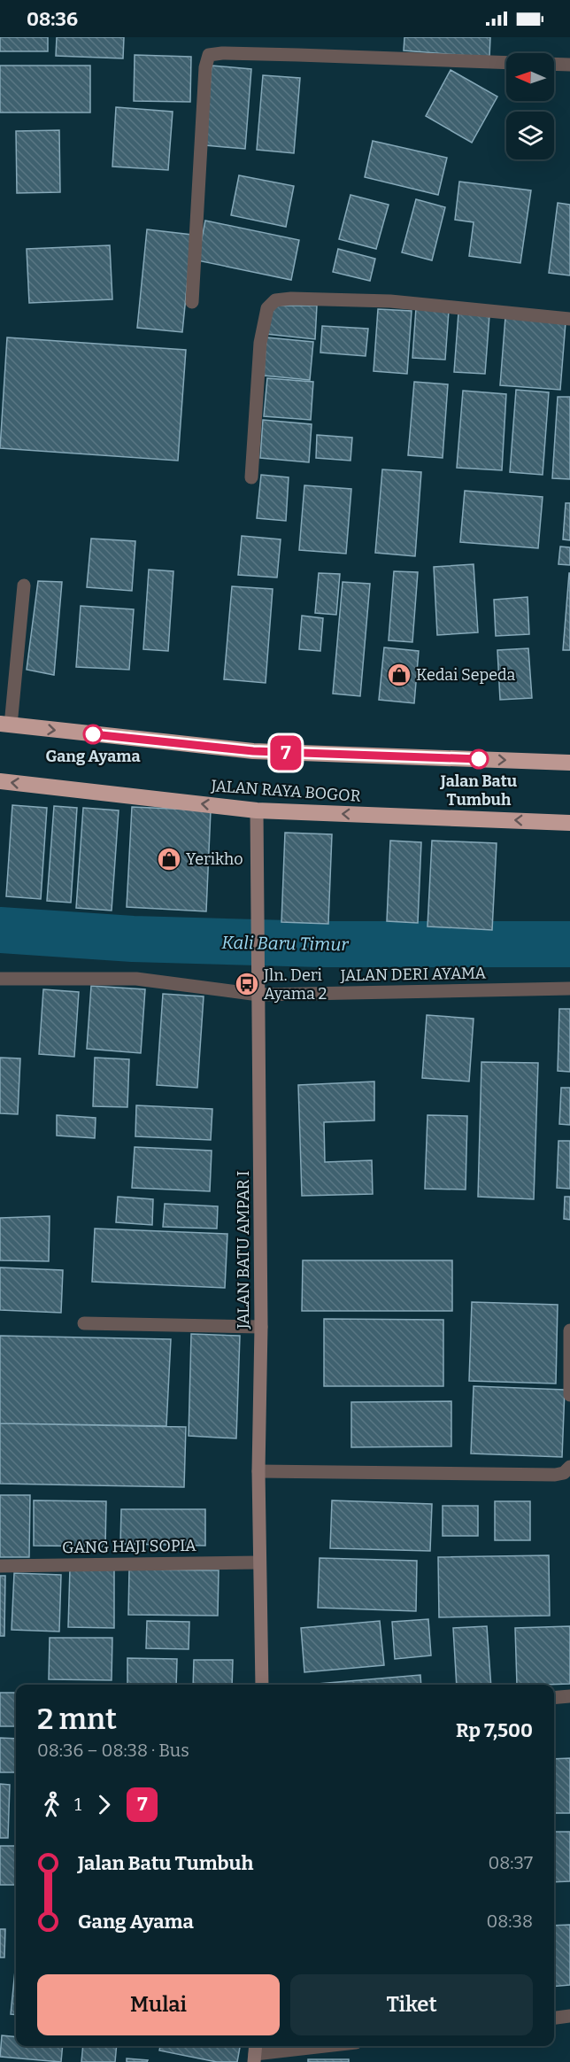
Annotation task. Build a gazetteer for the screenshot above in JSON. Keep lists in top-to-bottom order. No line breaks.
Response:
{"streets":{"highway":["JALAN RAYA BOGOR"],"street":["JALAN DERI AYAMA","JALAN BATU AMPAR I","GANG HAJI SOPIA"]},"crossings":[["JALAN RAYA BOGOR","JALAN BATU AMPAR I"],["JALAN DERI AYAMA","JALAN BATU AMPAR I"],["JALAN BATU AMPAR I","GANG HAJI SOPIA"]],"water":["Kali Baru Timur"],"places":{"shop":["Kedai Sepeda","Yerikho"],"other":["Gang Ayama","Jalan Batu Tumbuh"],"bus stop":["Jln. Deri Ayama 2"]},"lines":["bus line 7"],"north":"left","page":{"status":"08:36","on_map":"7","heading":["2 mnt","08:36 – 08:38 · Bus","Rp 7,500"],"legs":["1","7"],"list":[{"name":"Jalan Batu Tumbuh","value":"08:37"},{"name":"Gang Ayama","value":"08:38"}],"buttons":["Mulai","Tiket"]}}
